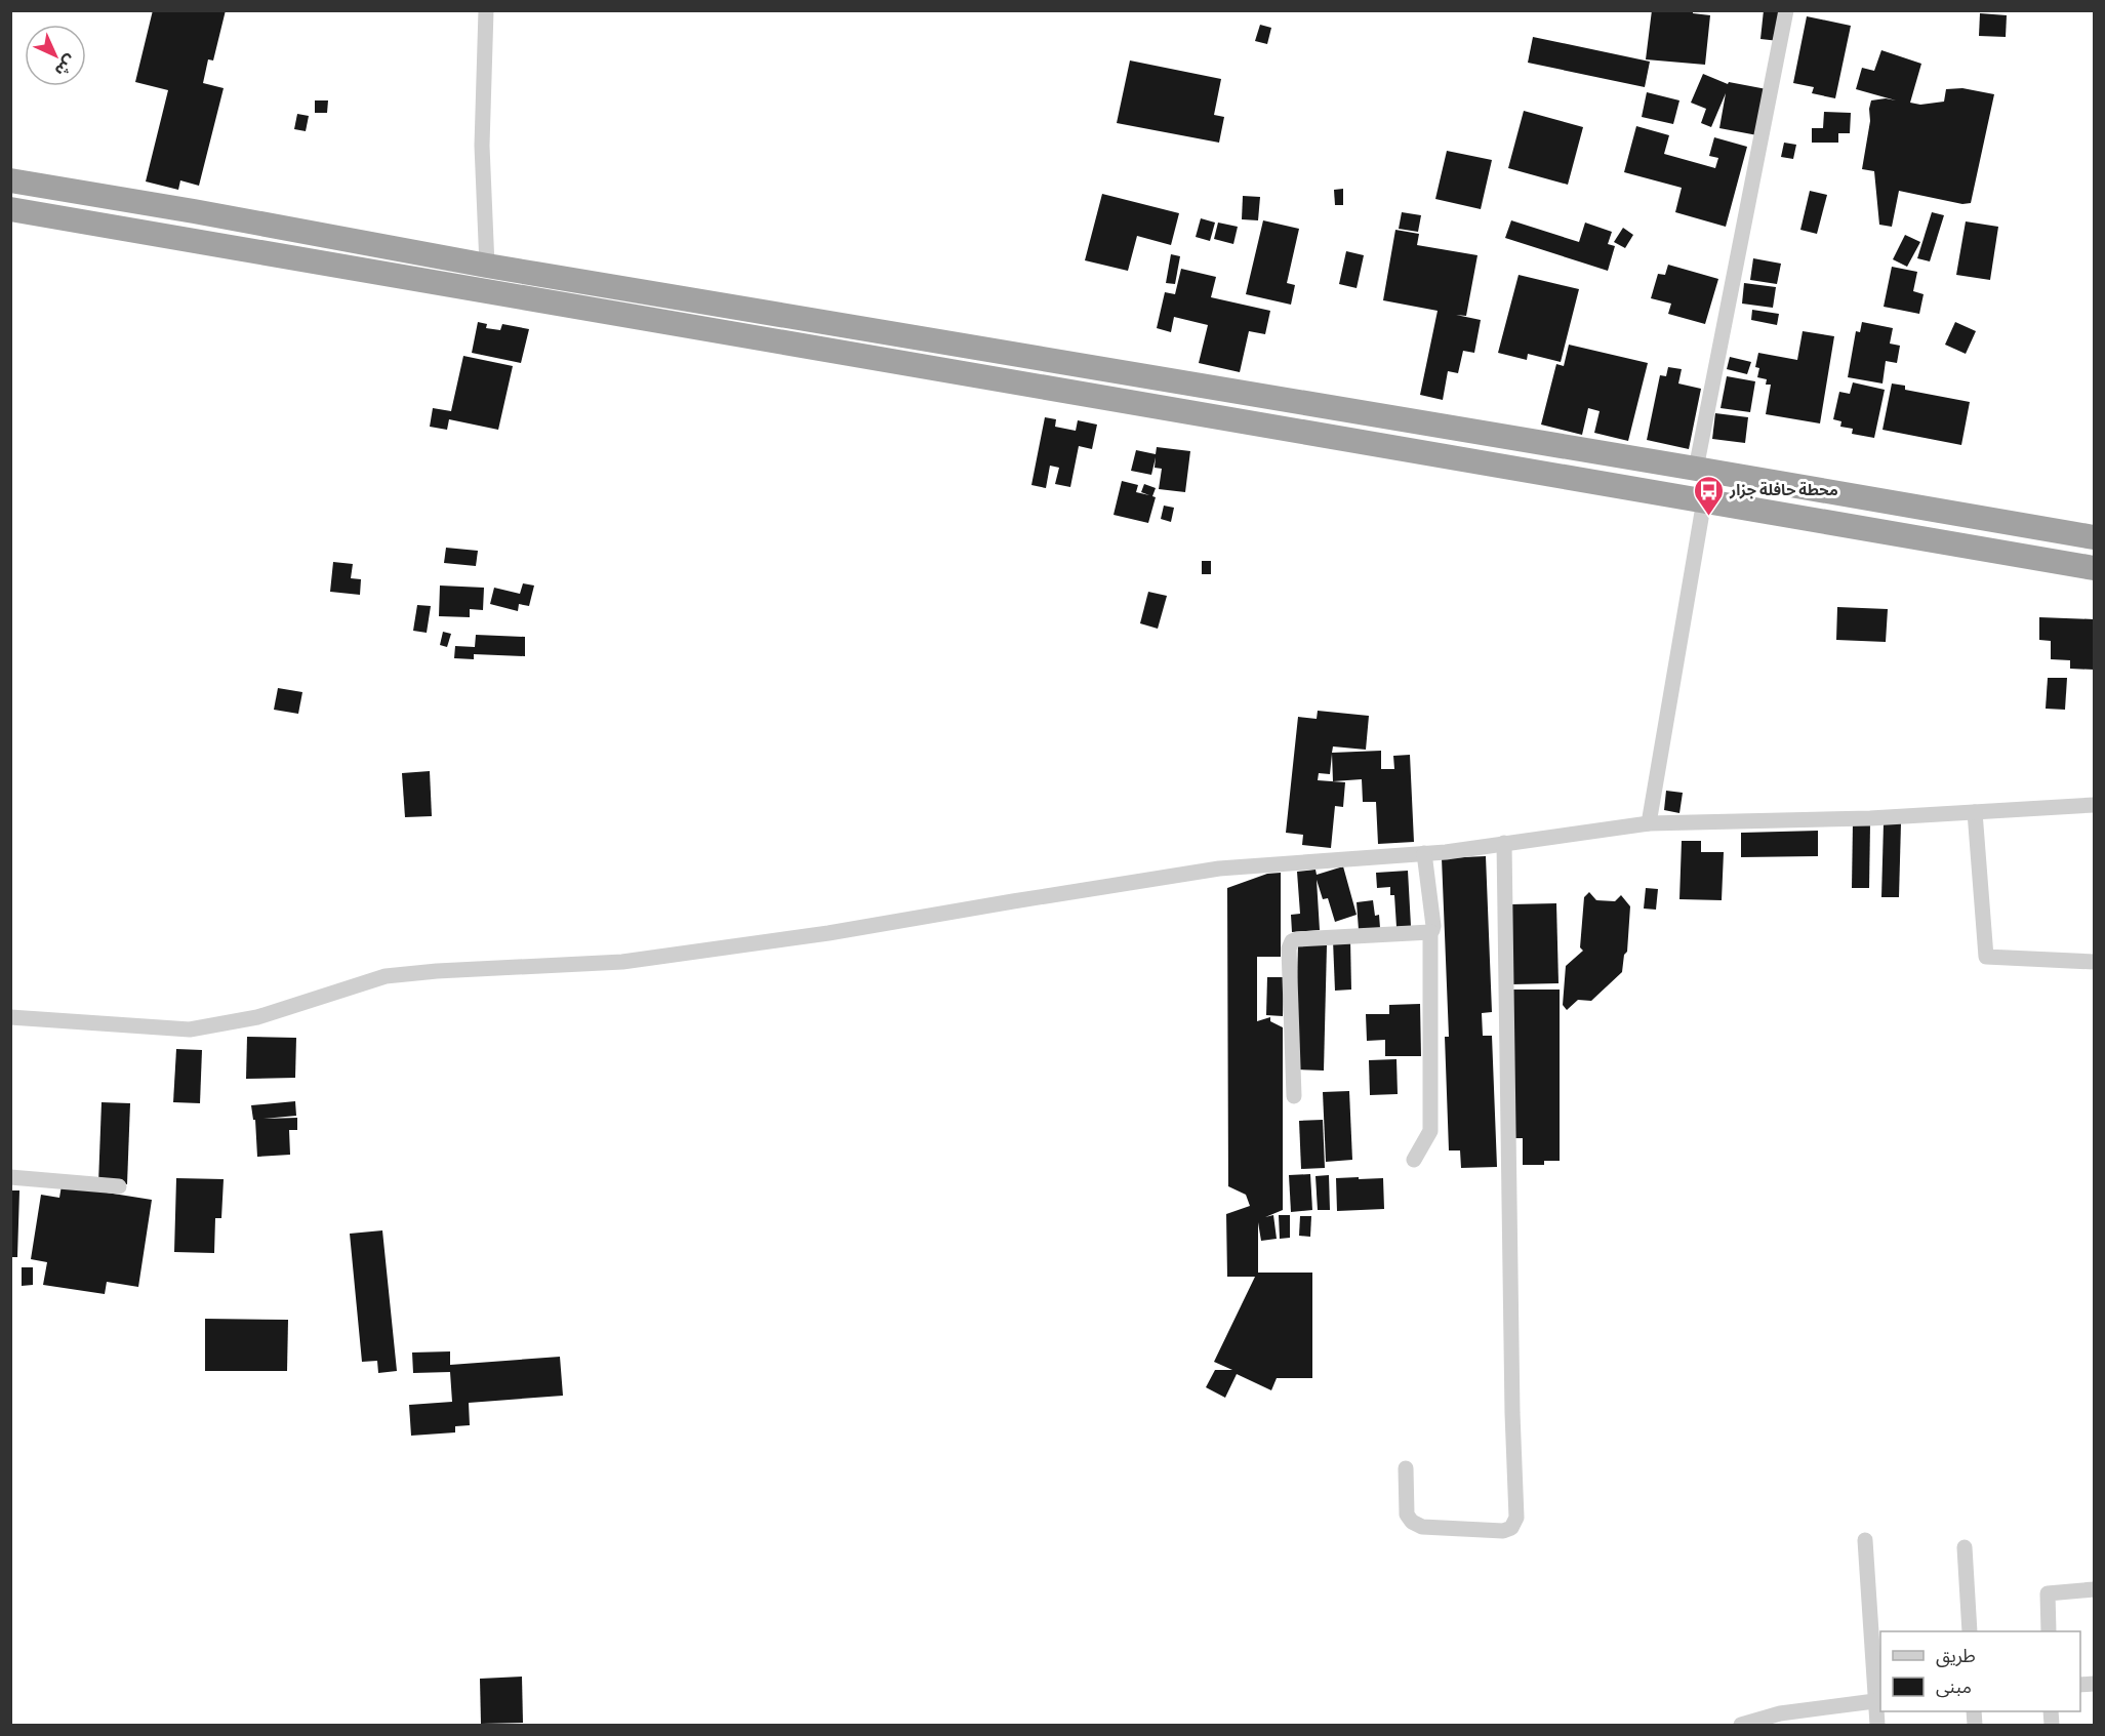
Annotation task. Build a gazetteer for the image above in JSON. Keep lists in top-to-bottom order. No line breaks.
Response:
{"places":{"bus stop":["محطة حافلة جزار"]},"legend":["طريق","مبنى"],"north":"bottom right"}
